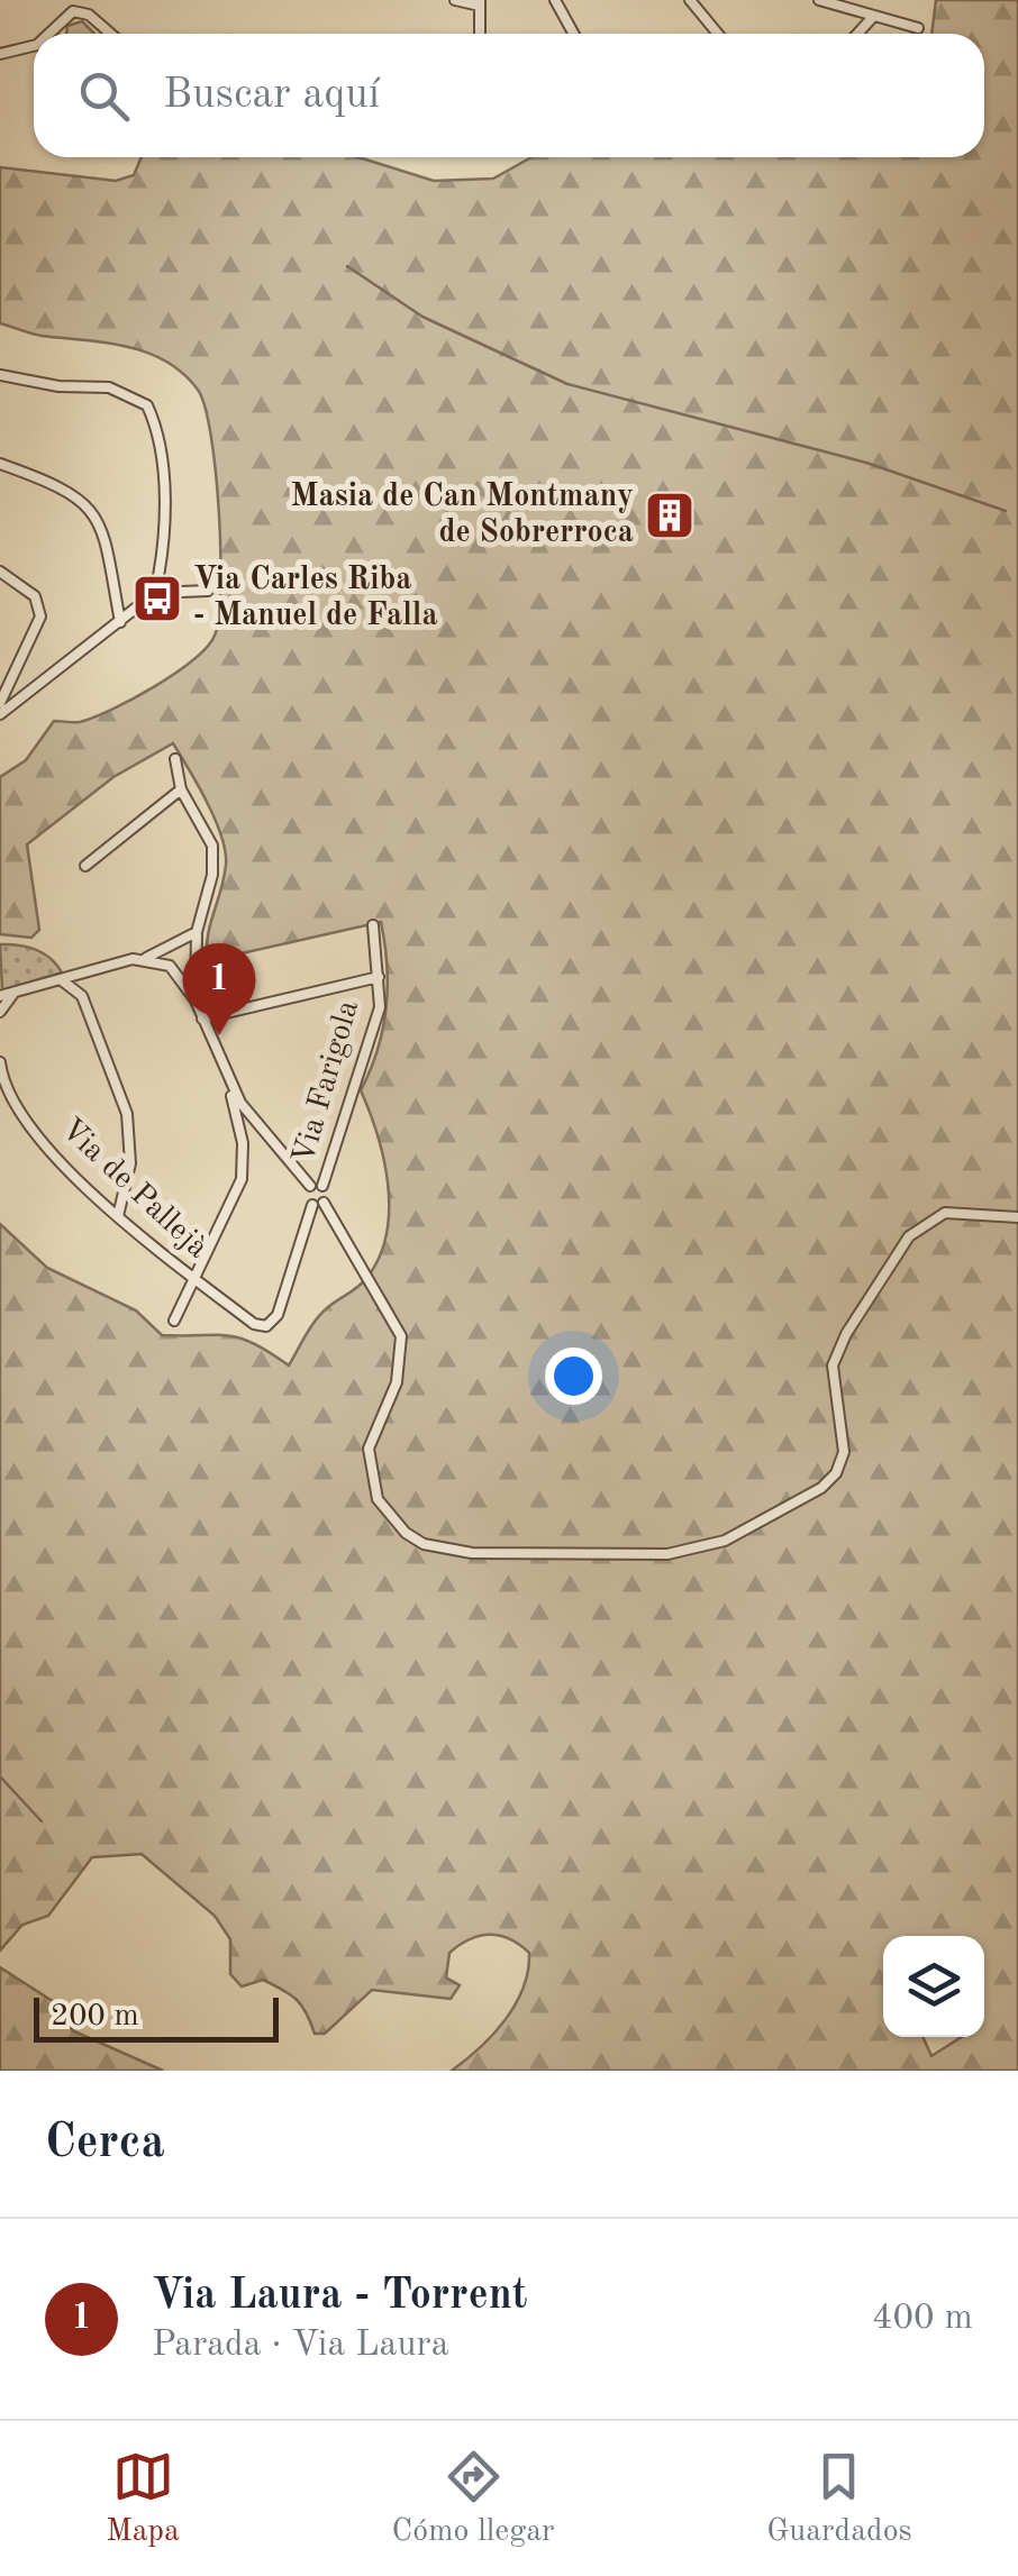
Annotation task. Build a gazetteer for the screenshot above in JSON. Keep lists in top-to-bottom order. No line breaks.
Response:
{"streets":{"street":["Via Farigola","Via de Pallejà"]},"crossings":[["Via Farigola","Via de Pallejà"]],"places":{"building":["Masia de Can Montmany de Sobrerroca"],"bus stop":["Via Carles Riba - Manuel de Falla"]},"scale_bar":"200 m","page":{"search":"Buscar aquí","pins":"1","scale":"200 m","heading":"Cerca","list":[{"mark":"1","name":"Via Laura - Torrent","note":"Parada · Via Laura","value":"400 m"}],"nav":["Mapa","Cómo llegar","Guardados"]}}
